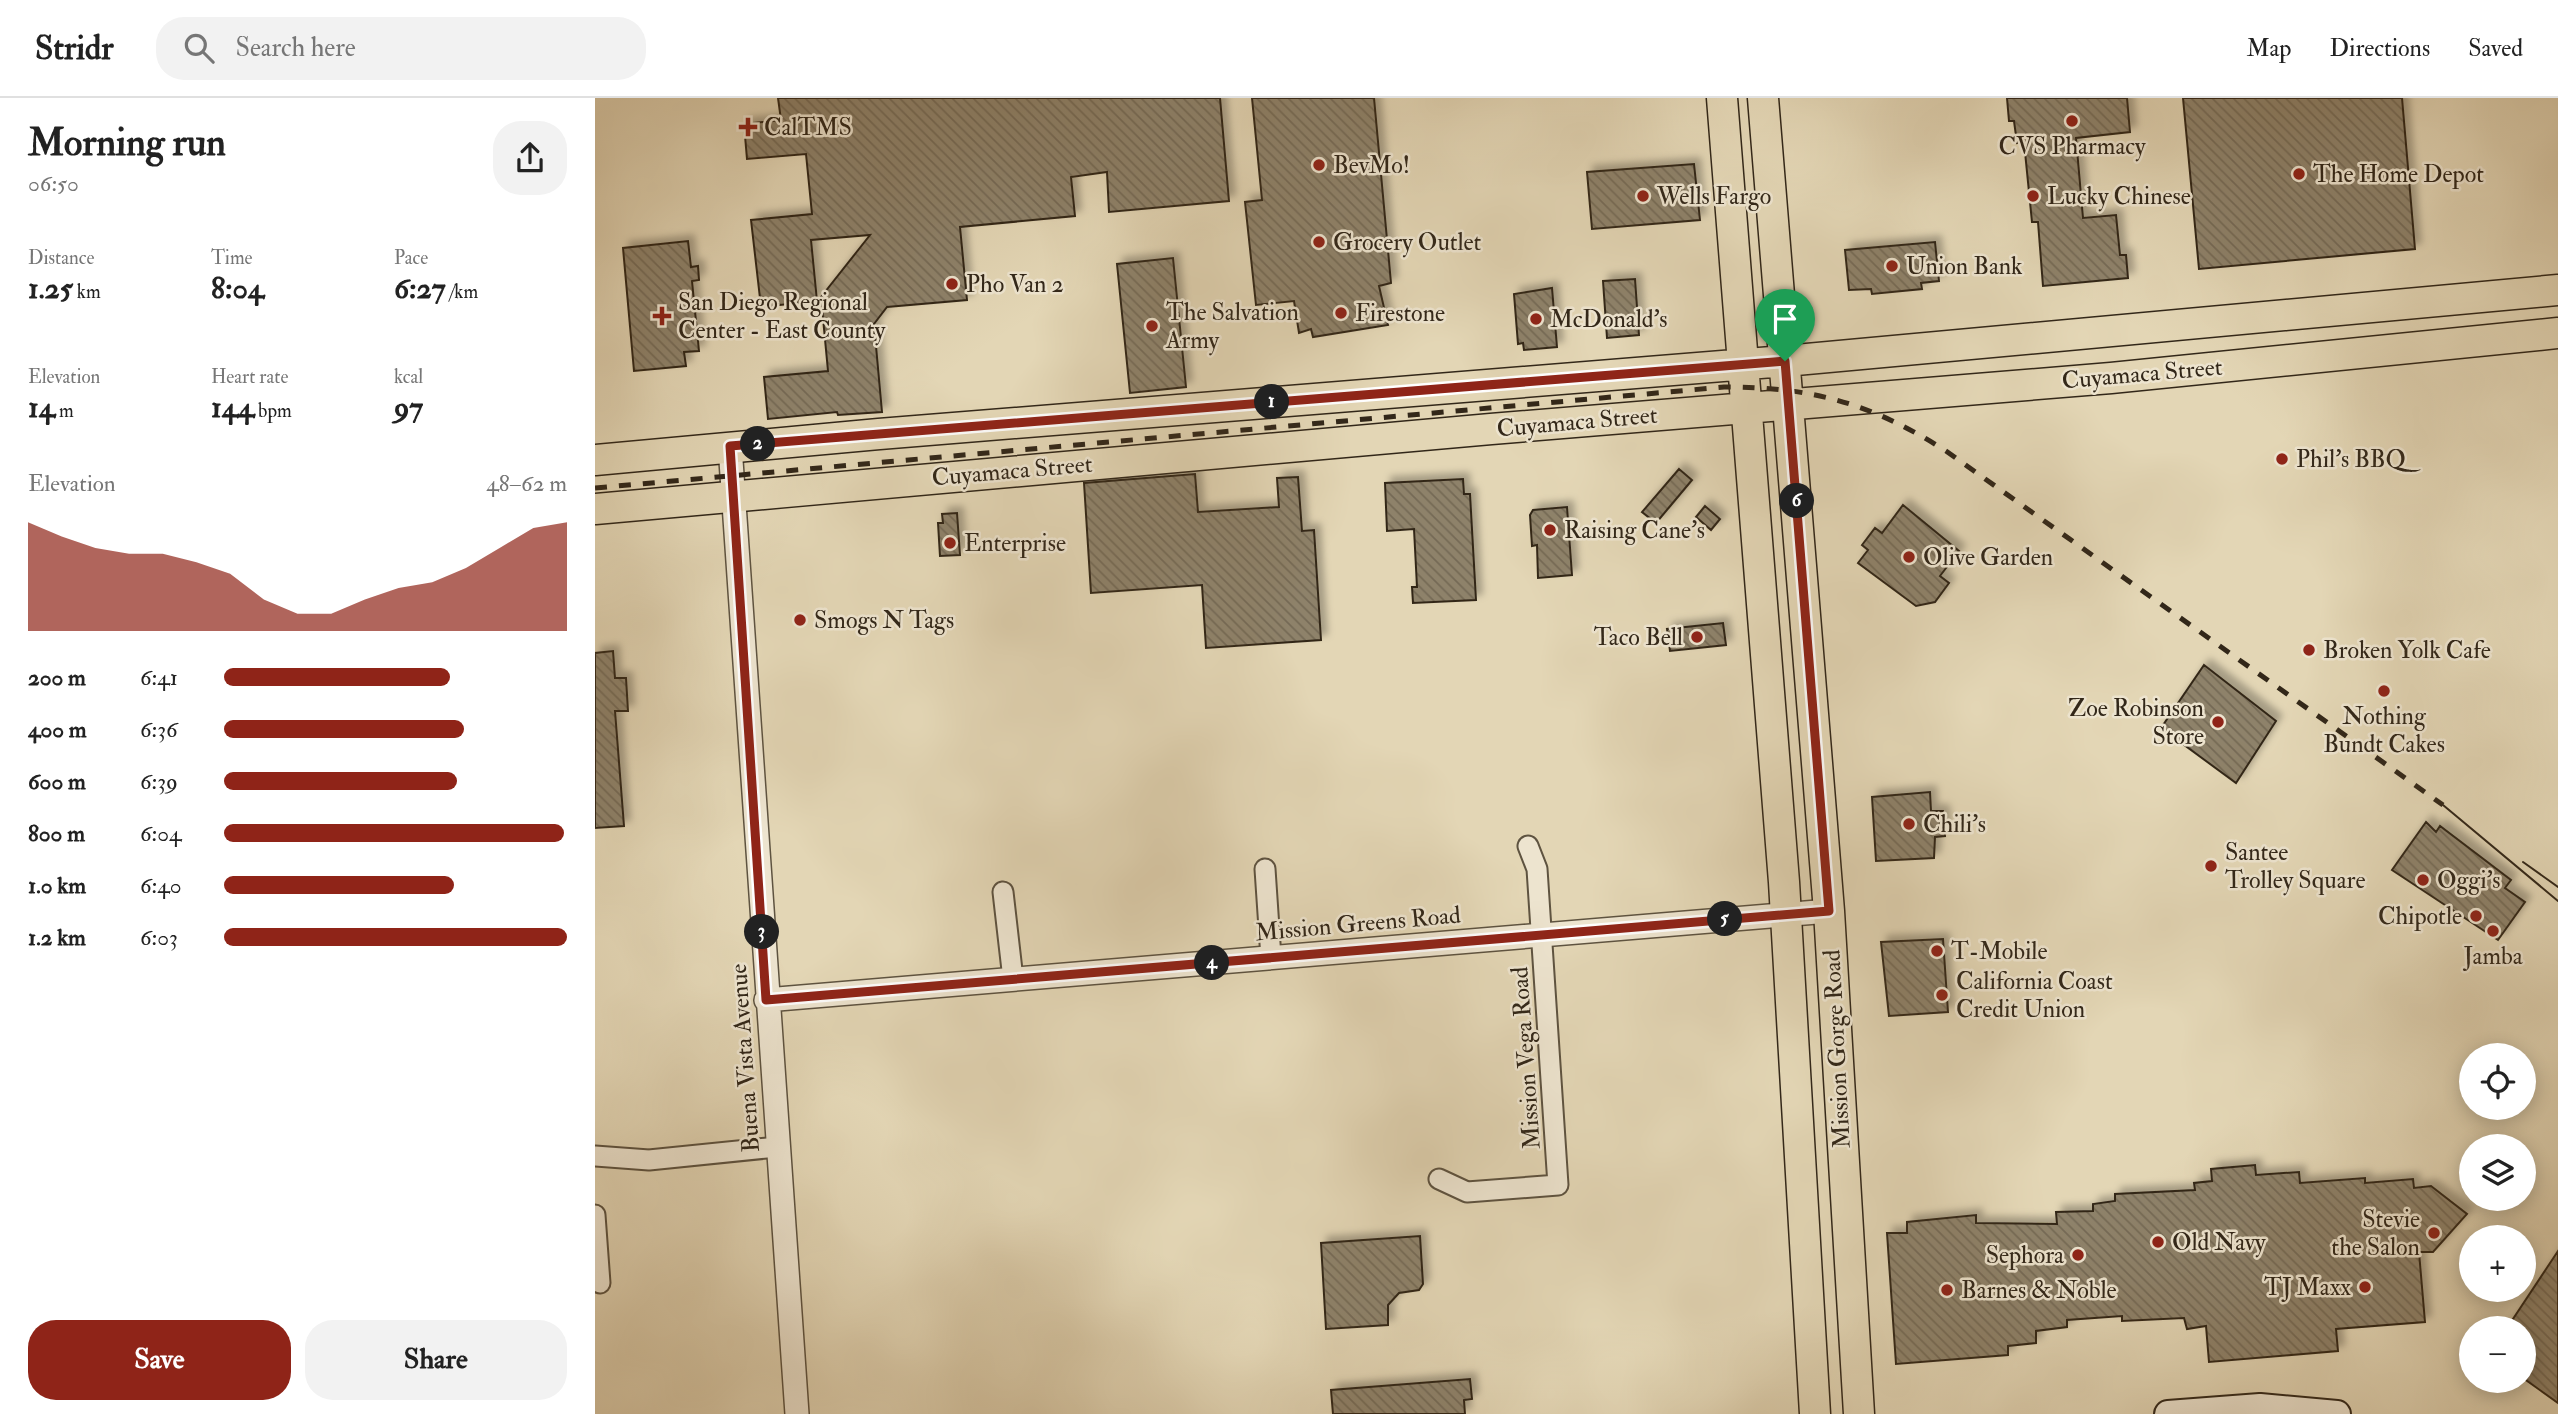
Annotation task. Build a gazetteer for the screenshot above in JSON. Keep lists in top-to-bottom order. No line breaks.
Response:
{"streets":{"main road":["Cuyamaca Street","Mission Gorge Road"],"street":["Mission Greens Road","Buena Vista Avenue","Mission Vega Road"]},"crossings":[["Cuyamaca Street","Mission Gorge Road"],["Cuyamaca Street","Buena Vista Avenue"],["Mission Greens Road","Mission Gorge Road"],["Mission Greens Road","Buena Vista Avenue"],["Mission Greens Road","Mission Vega Road"]],"places":{"other":["CVS Pharmacy","BevMo!","The Home Depot","Wells Fargo","Lucky Chinese","Grocery Outlet","Union Bank","Pho Van 2","Firestone","McDonald's","The Salvation Army","Phil's BBQ","Raising Cane's","Enterprise","Olive Garden","Smogs N Tags","Taco Bell","Broken Yolk Cafe","Nothing Bundt Cakes","Zoe Robinson Store","Chili's","Santee Trolley Square","Oggi's","Chipotle","Jamba","T-Mobile","California Coast Credit Union","Stevie the Salon","Old Navy","Sephora","TJ Maxx","Barnes & Noble"],"health":["CalTMS","San Diego Regional Center - East County"]},"page":{"header":"Stridr","search":"Search here","nav":["Map","Directions","Saved"],"heading":["Morning run","06:50"],"stats":[["Distance","1.25 km"],["Time","8:04"],["Pace","6:27 /km"],["Elevation","14 m"],["Heart rate","144 bpm"],["kcal","97"]],"pins":["1","2","6","5","3","4"],"chart":["Elevation","48–62 m"],"list":[{"name":"200 m","note":"6:41"},{"name":"400 m","note":"6:36"},{"name":"600 m","note":"6:39"},{"name":"800 m","note":"6:04"},{"name":"1.0 km","note":"6:40"},{"name":"1.2 km","note":"6:03"}],"map_buttons":["+","−"],"buttons":["Save","Share"]}}
